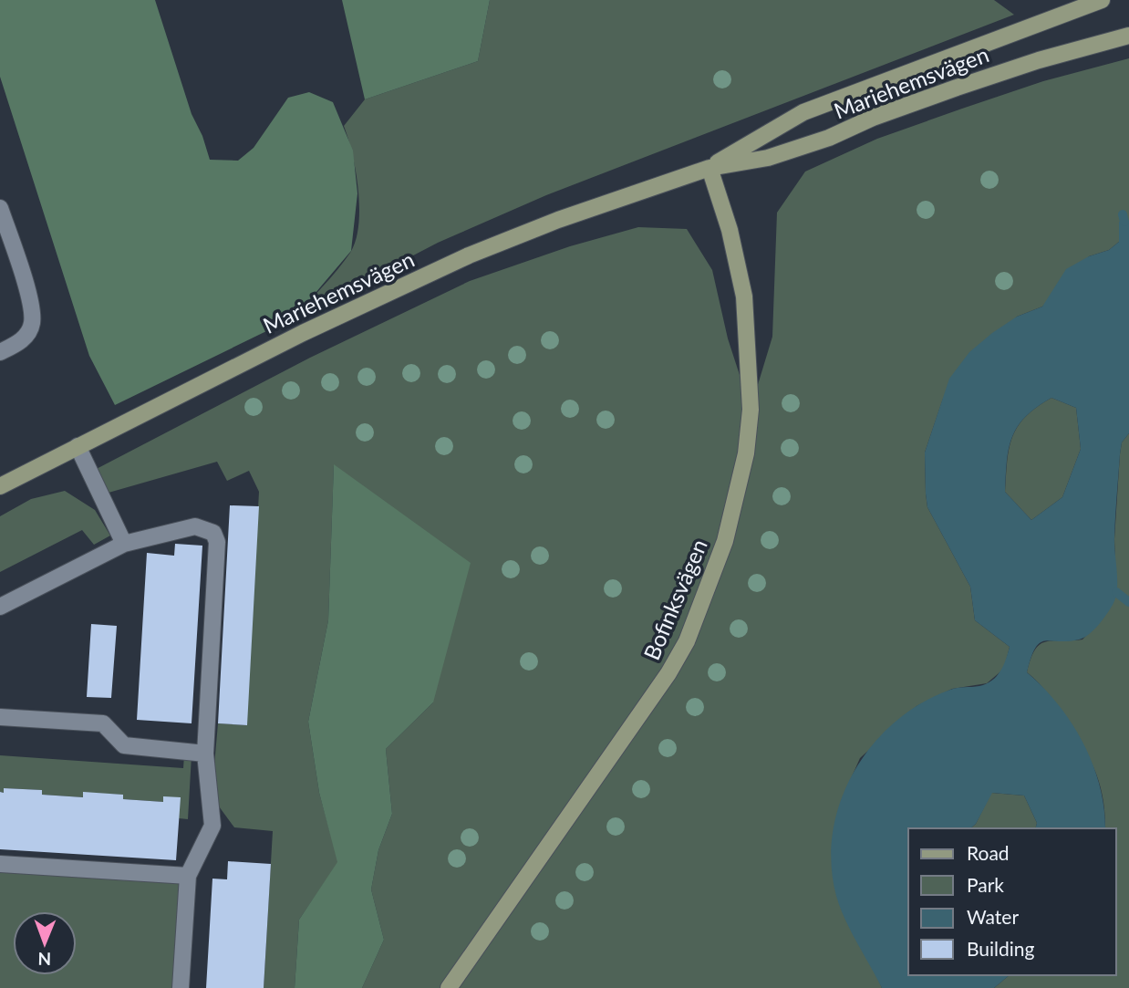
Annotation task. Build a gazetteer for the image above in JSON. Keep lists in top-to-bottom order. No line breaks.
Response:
{"streets":{"street":["Mariehemsvägen","Bofinksvägen"]},"crossings":[["Mariehemsvägen","Bofinksvägen"]],"legend":["Road","Park","Water","Building"],"north":"bottom"}
